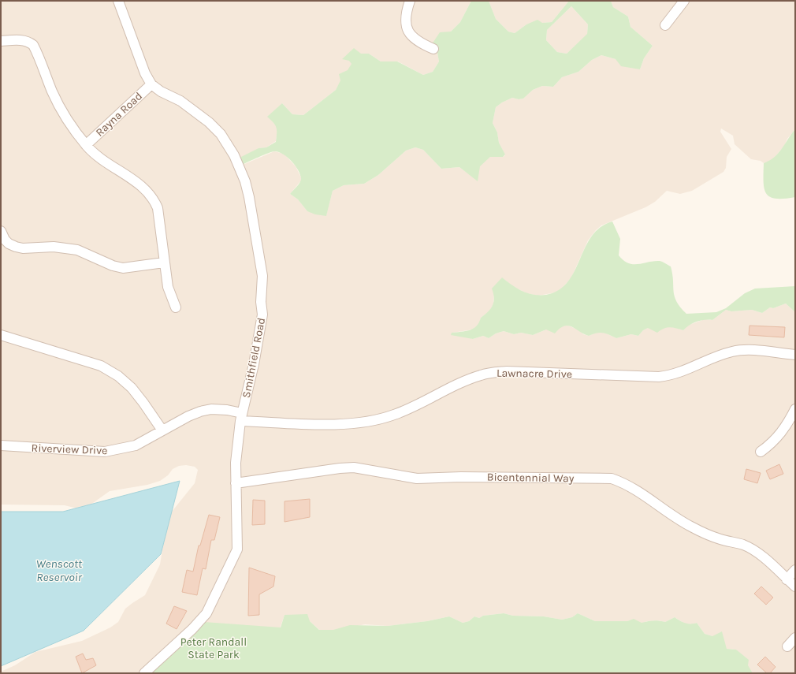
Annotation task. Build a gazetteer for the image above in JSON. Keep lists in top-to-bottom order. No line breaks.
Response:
{"streets":{"street":["Rayna Road","Smithfield Road","Lawnacre Drive","Riverview Drive","Bicentennial Way"]},"crossings":[["Rayna Road","Smithfield Road"],["Smithfield Road","Lawnacre Drive"],["Smithfield Road","Riverview Drive"],["Smithfield Road","Bicentennial Way"],["Lawnacre Drive","Riverview Drive"]],"water":["Wenscott Reservoir"],"parks":["Peter Randall State Park"]}
